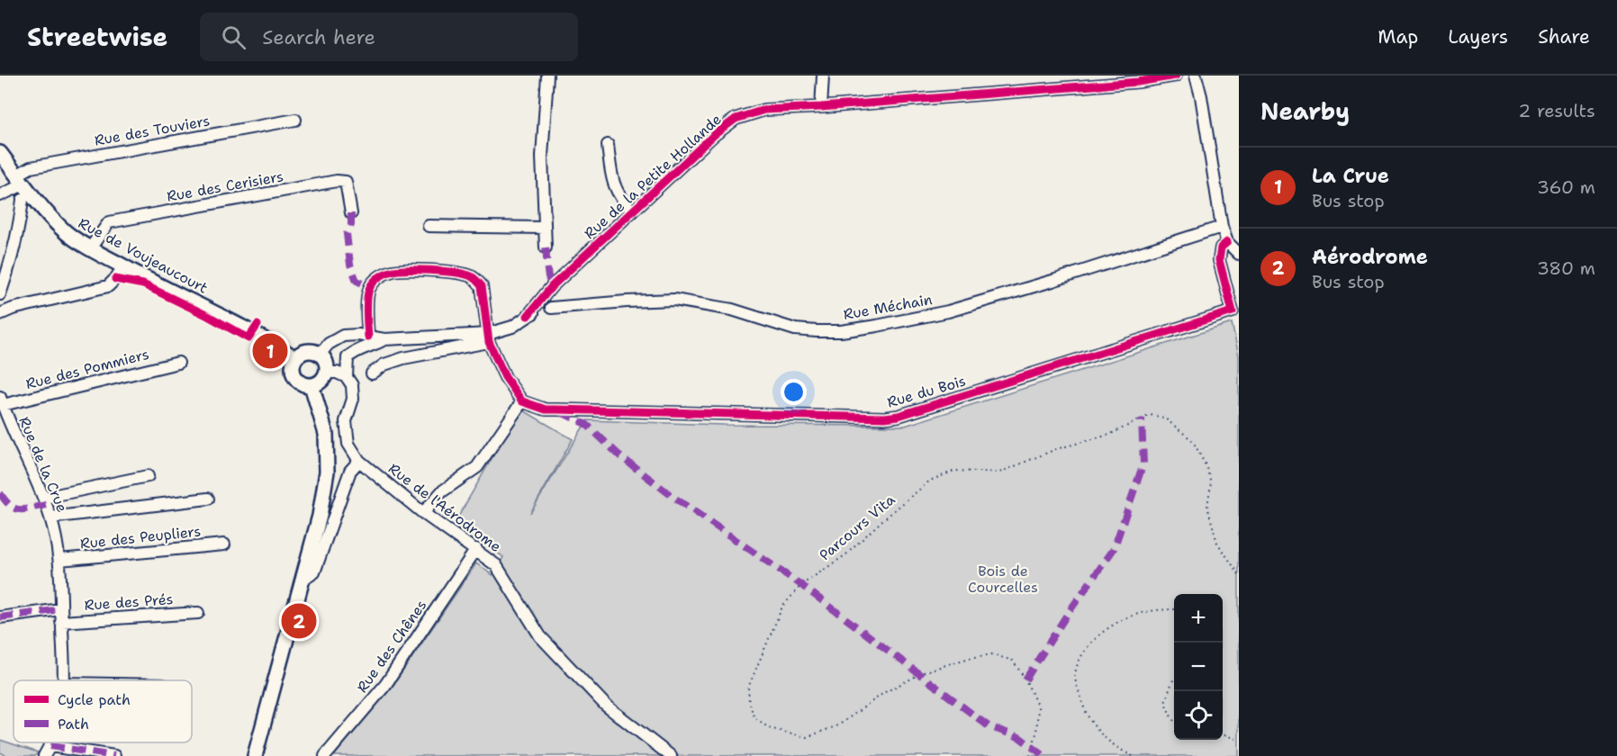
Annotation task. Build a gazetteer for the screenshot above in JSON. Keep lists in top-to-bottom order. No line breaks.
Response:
{"streets":{"main road":["Rue de Voujeaucourt"],"street":["Rue des Touviers","Rue de la Petite Hollande","Rue des Cerisiers","Rue Méchain","Rue des Pommiers","Rue du Bois","Rue de la Crue","Rue de l'Aérodrome","Rue des Peupliers","Rue des Prés","Rue des Chênes"],"path":["Parcours Vita"]},"crossings":[["Rue des Touviers","Rue de Voujeaucourt"],["Rue de la Petite Hollande","Rue Méchain"],["Rue des Cerisiers","Rue de Voujeaucourt"],["Rue des Pommiers","Rue de la Crue"],["Rue du Bois","Rue de l'Aérodrome"],["Rue de la Crue","Rue des Peupliers"],["Rue de la Crue","Rue des Prés"],["Rue de l'Aérodrome","Rue des Chênes"]],"parks":["Bois de Courcelles"],"legend":["Cycle path","Path"],"page":{"header":"Streetwise","search":"Search here","nav":["Map","Layers","Share"],"heading":["Nearby","2 results"],"list":[{"mark":"1","name":"La Crue","note":"Bus stop","value":"360 m"},{"mark":"2","name":"Aérodrome","note":"Bus stop","value":"380 m"}],"pins":["1","2"],"map_buttons":["+","−"]}}
